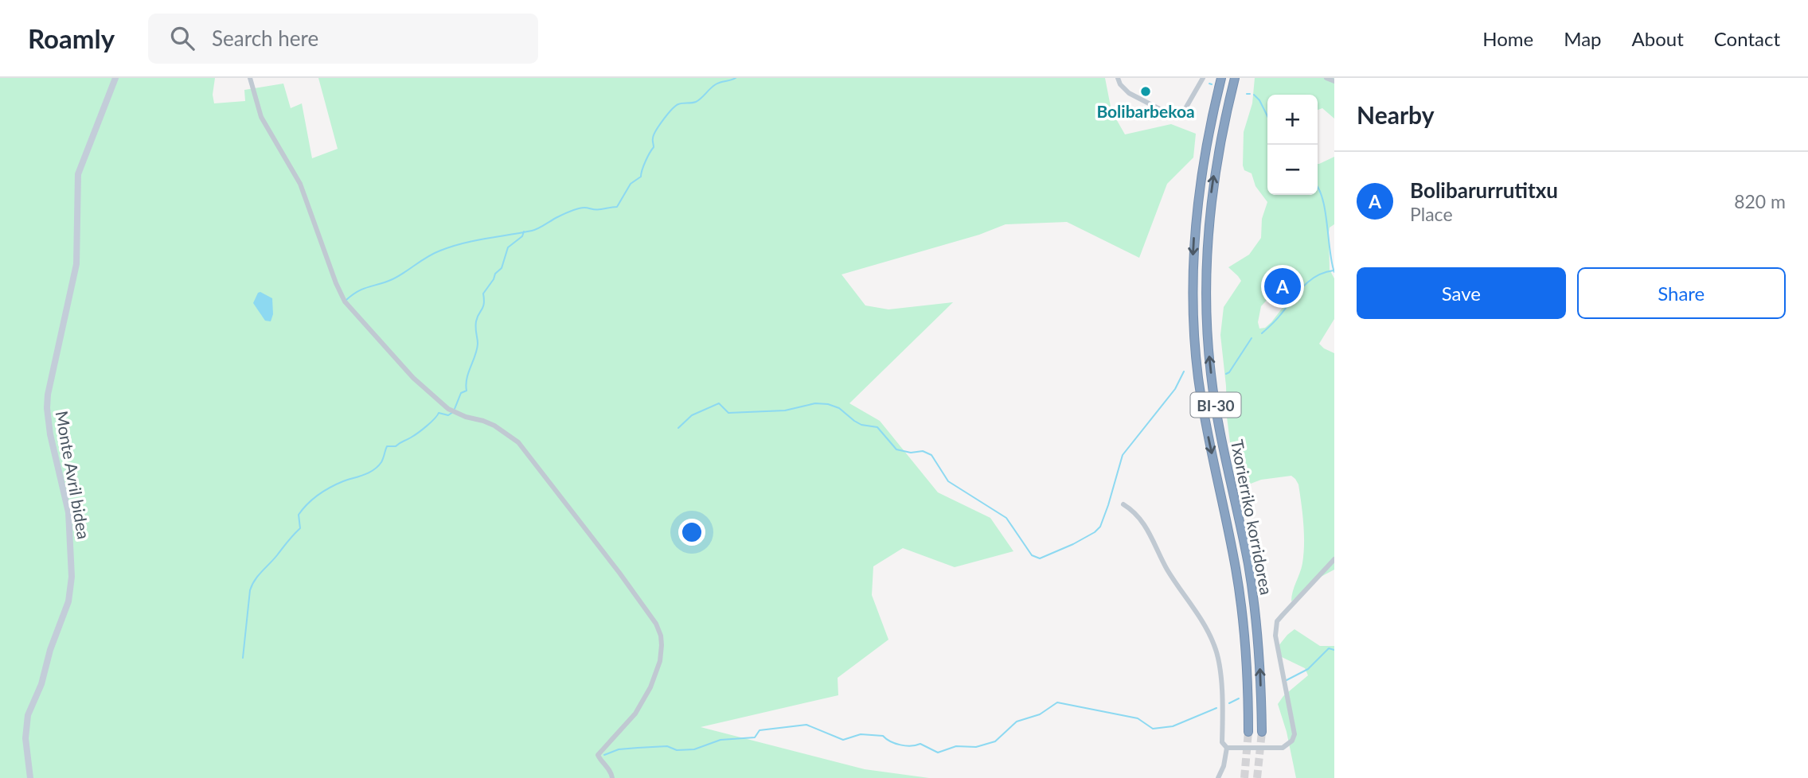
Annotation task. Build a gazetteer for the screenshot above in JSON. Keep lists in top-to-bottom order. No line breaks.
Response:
{"streets":{"highway":["BI-30","Txorierriko korridorea"],"street":["Monte Avril bidea"]},"places":["Bolibarbekoa"],"page":{"header":"Roamly","search":"Search here","nav":["Home","Map","About","Contact"],"heading":"Nearby","map_buttons":["+","−"],"list":[{"mark":"A","name":"Bolibarurrutitxu","note":"Place","value":"820 m"}],"buttons":["Save","Share"],"pins":"A"}}
